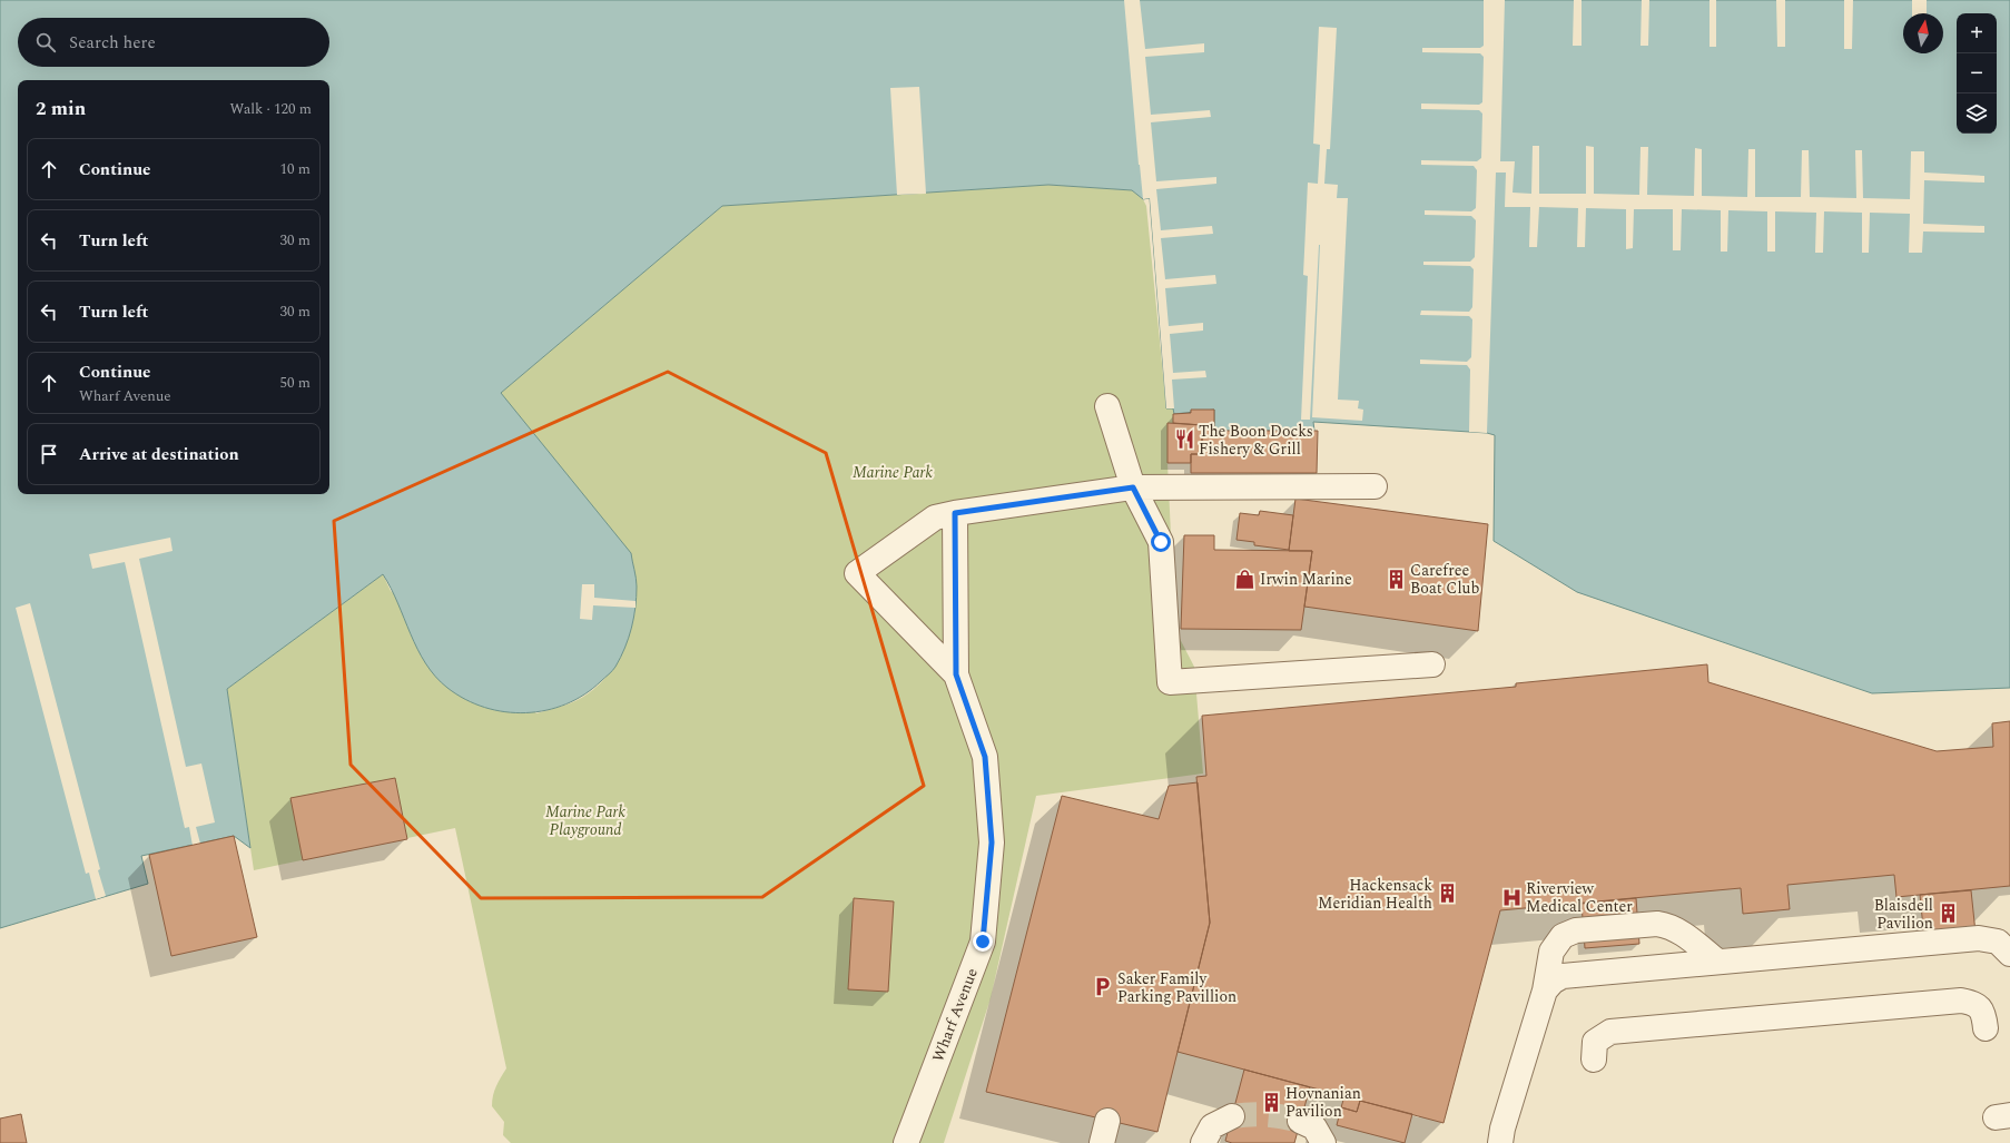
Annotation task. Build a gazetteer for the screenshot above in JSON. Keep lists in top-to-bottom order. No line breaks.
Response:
{"streets":{"street":["Wharf Avenue"]},"parks":["Marine Park","Marine Park Playground"],"places":{"restaurant":["The Boon Docks Fishery & Grill"],"shop":["Irwin Marine"],"building":["Carefree Boat Club","Hackensack Meridian Health","Blaisdell Pavilion","Hovnanian Pavilion"],"hospital":["Riverview Medical Center"],"parking":["Saker Family Parking Pavillion"]},"north":"top","page":{"map_buttons":["+","−"],"search":"Search here","heading":["2 min","Walk · 120 m"],"list":[["Continue","10 m"],["Turn left","30 m"],["Turn left","30 m"],["Continue","Wharf Avenue","50 m"],"Arrive at destination"]}}
